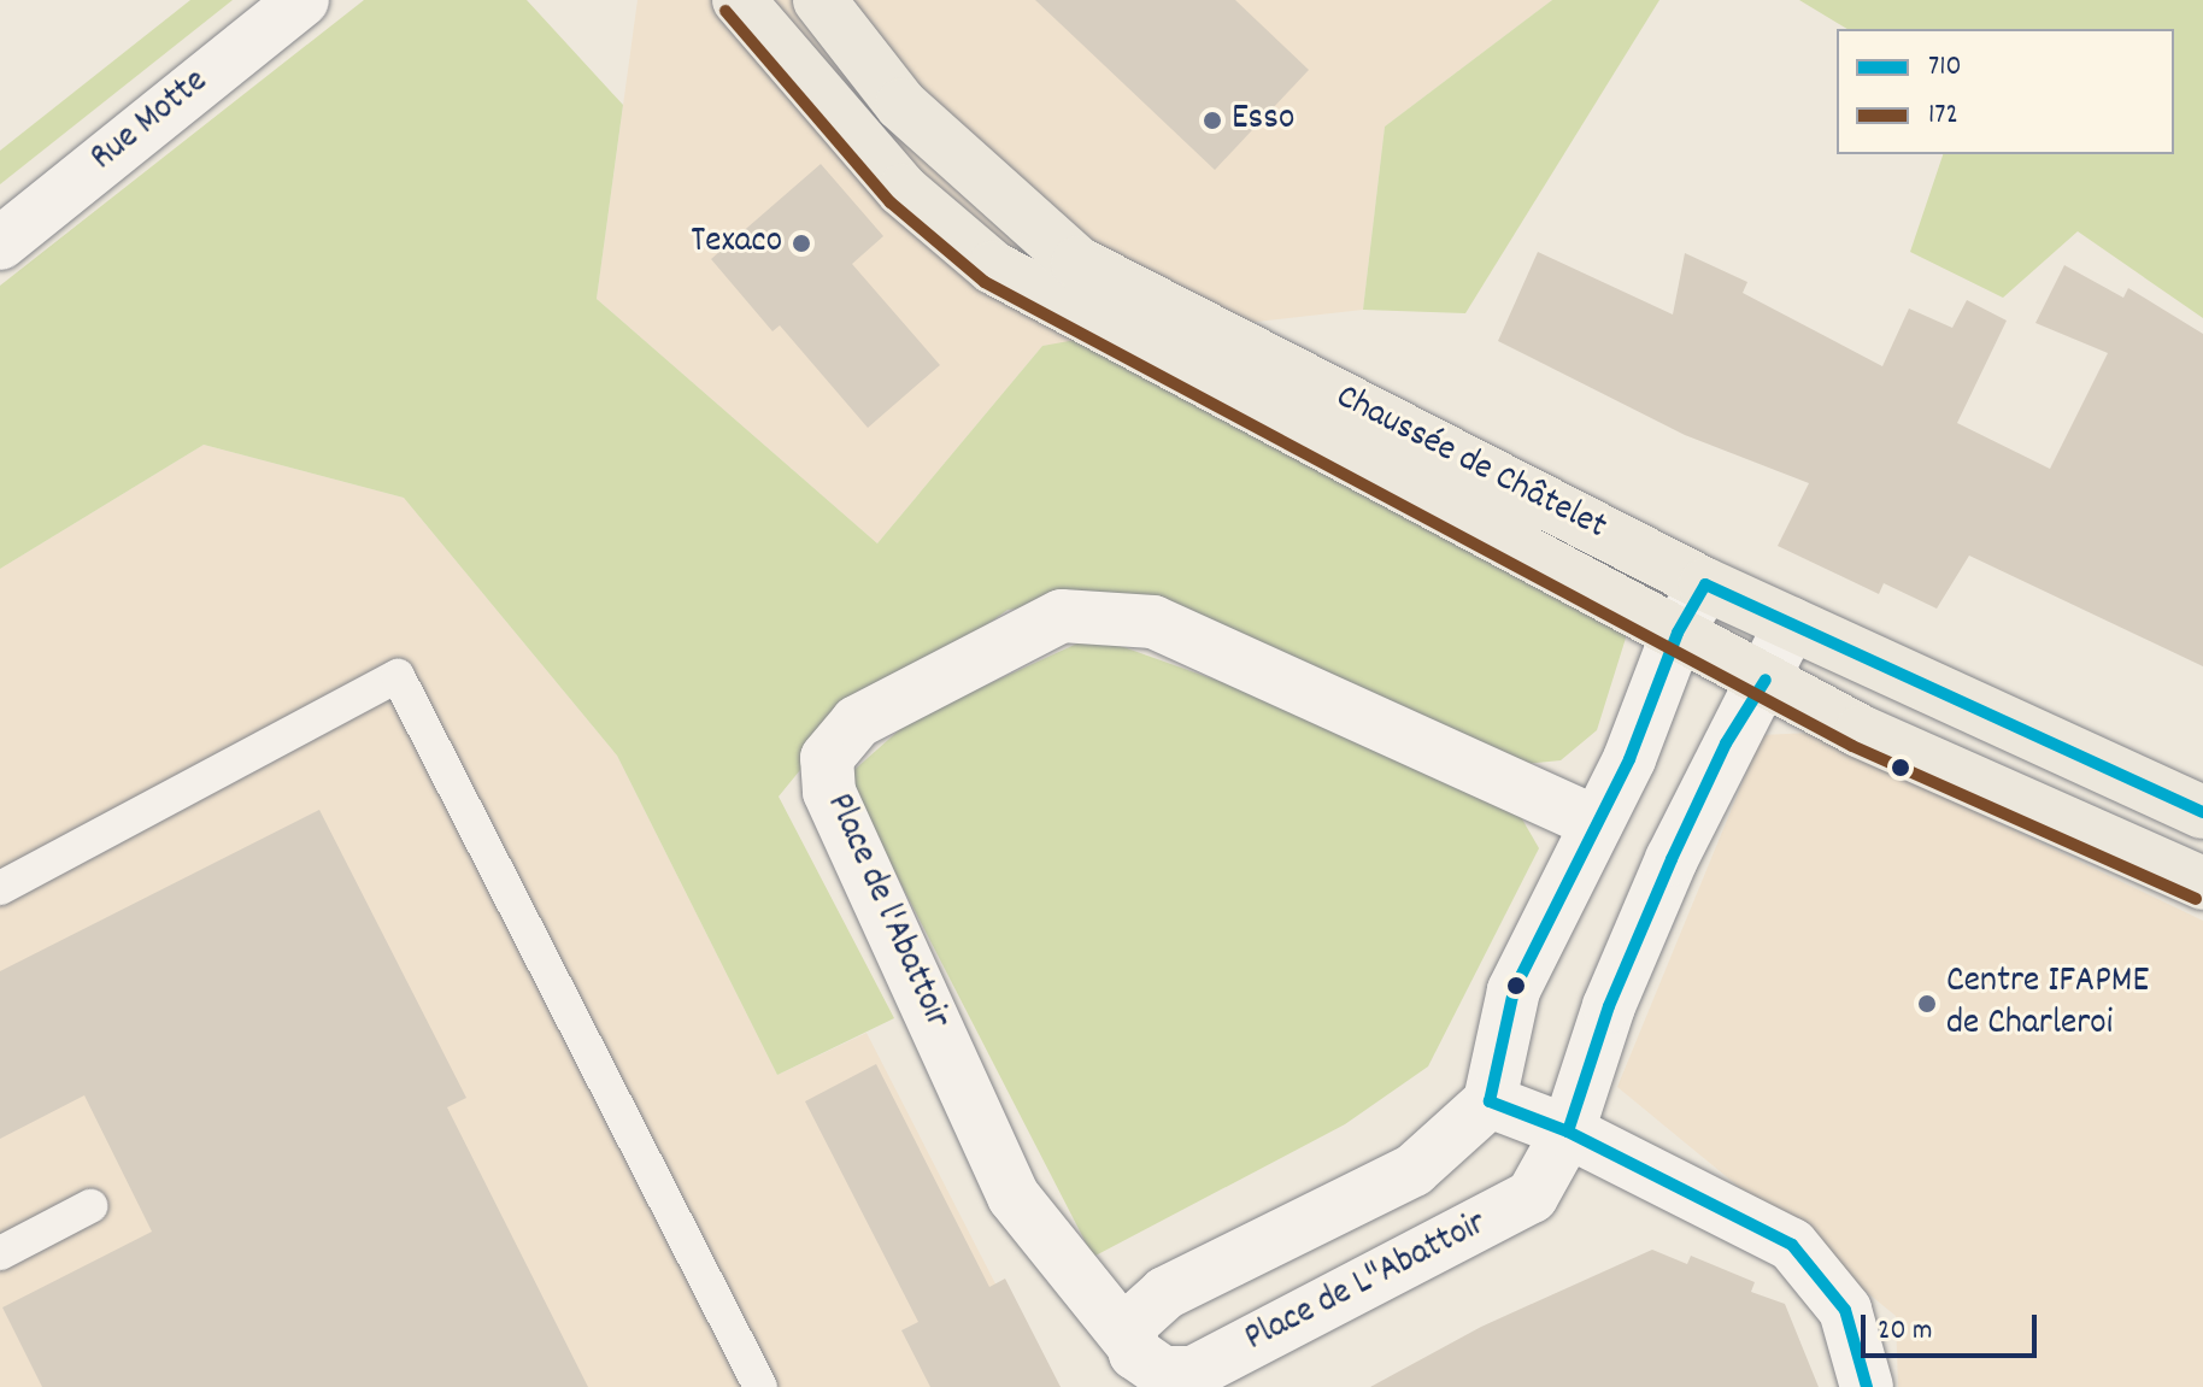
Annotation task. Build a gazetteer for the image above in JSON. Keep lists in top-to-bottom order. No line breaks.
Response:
{"streets":{"main road":["Chaussée de Châtelet"],"street":["Rue Motte","Place de l'Abattoir","Place de L\"Abattoir"]},"crossings":[["Chaussée de Châtelet","Place de L\"Abattoir"],["Place de l'Abattoir","Place de L\"Abattoir"]],"places":["Esso","Texaco","Centre IFAPME de Charleroi"],"lines":["transit line 172","transit line 710"],"legend":["710","172"],"scale_bar":"20 m"}
